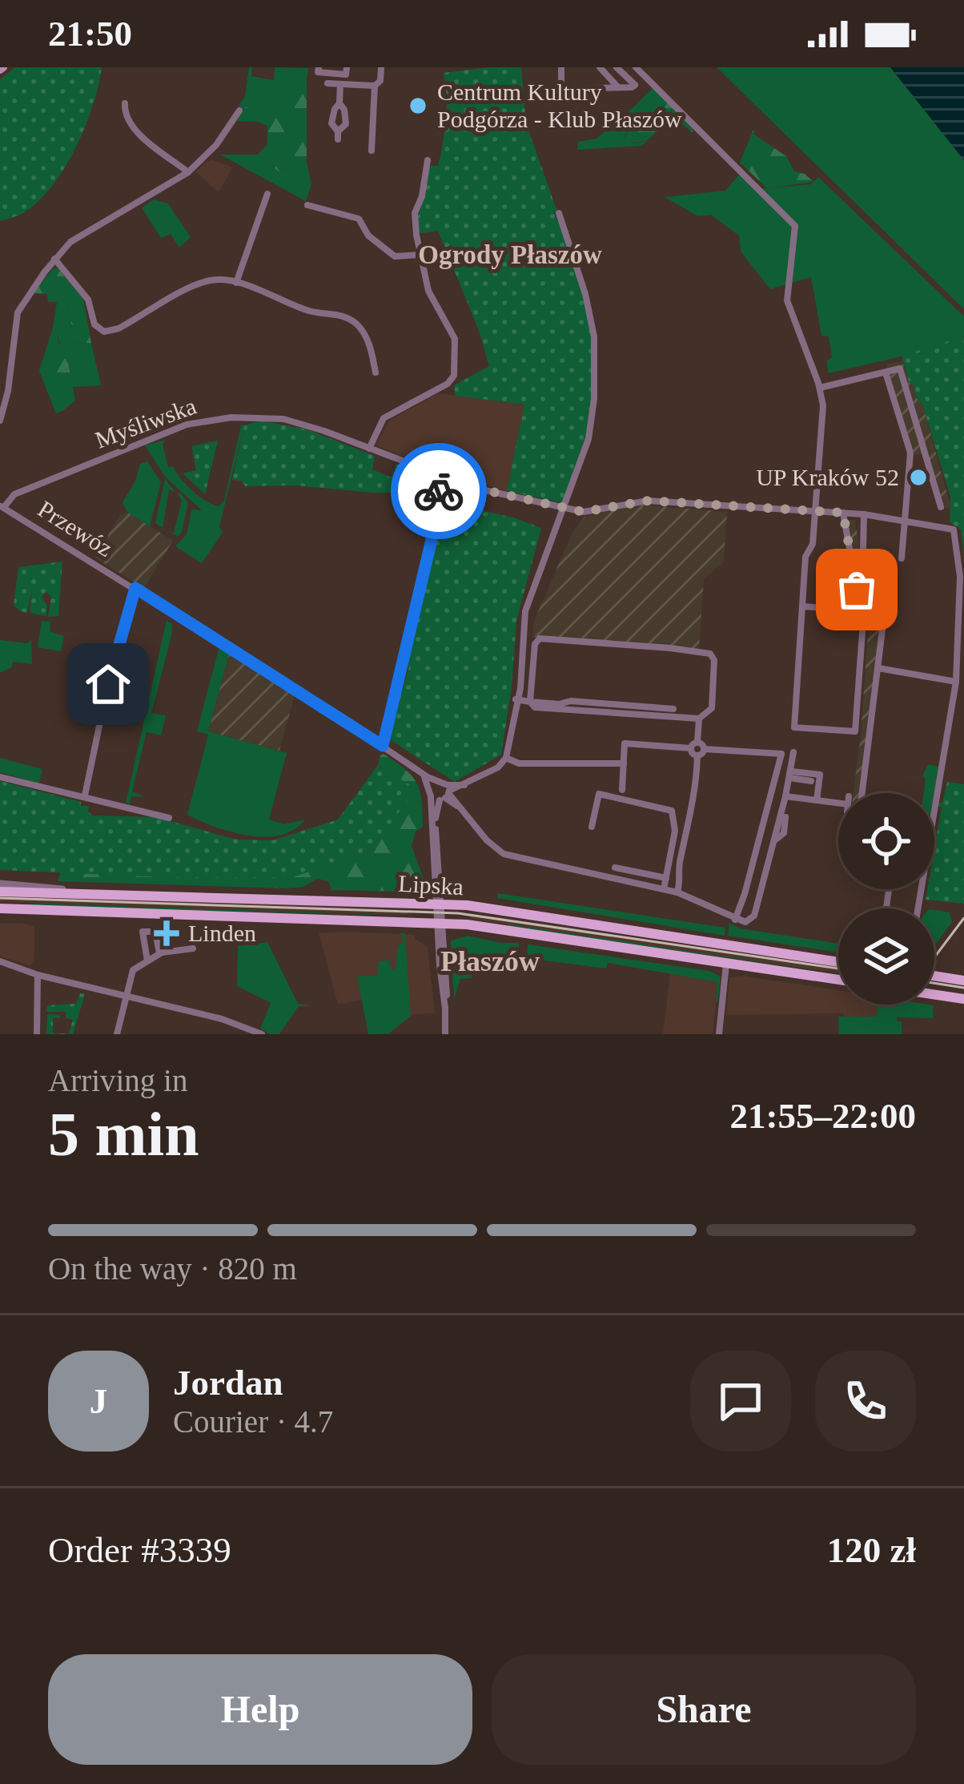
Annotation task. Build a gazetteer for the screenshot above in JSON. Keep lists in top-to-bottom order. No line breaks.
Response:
{"streets":{"main road":["Lipska"],"street":["Myśliwska","Przewóz"]},"crossings":[["Myśliwska","Przewóz"]],"districts":["Ogrody Płaszów","Płaszów"],"places":{"other":["Centrum Kultury Podgórza - Klub Płaszów","UP Kraków 52"],"health":["Linden"]},"page":{"status":"21:50","heading":["5 min","Arriving in","21:55–22:00"],"panel":["Jordan","Courier · 4.7","Order #3339","120 zł"],"bar":"On the way · 820 m","round":"J","buttons":["Help","Share"]}}
